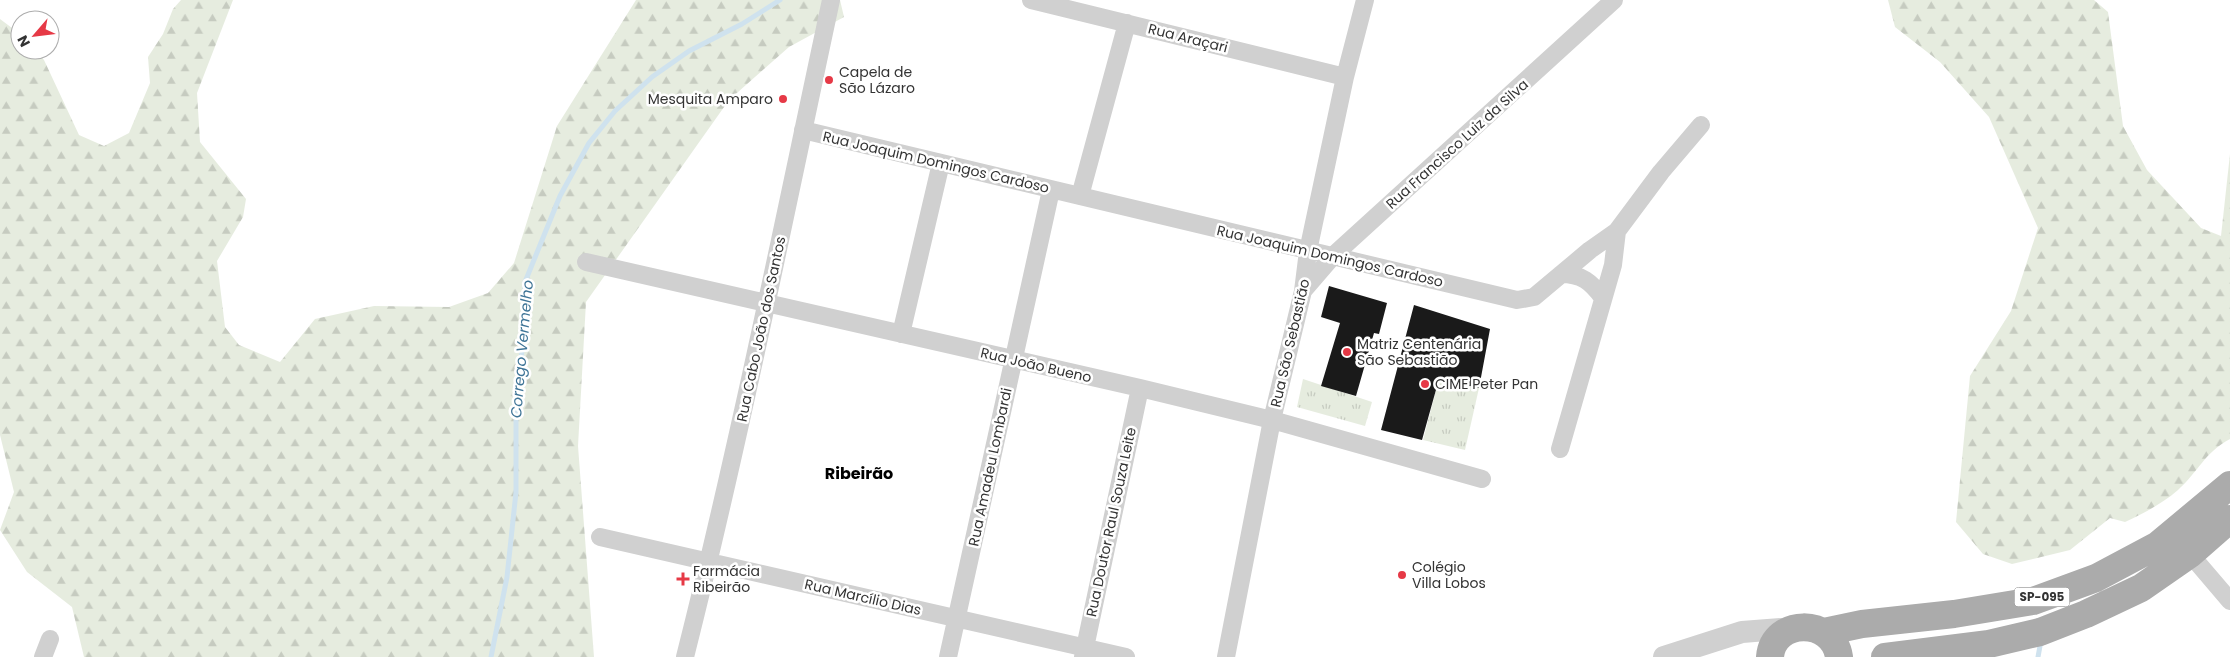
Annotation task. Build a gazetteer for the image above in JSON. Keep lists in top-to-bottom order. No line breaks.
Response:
{"streets":{"main road":["SP-095"],"street":["Rua Araçari","Rua Francisco Luiz da Silva","Rua Joaquim Domingos Cardoso","Rua Cabo João dos Santos","Rua São Sebastião","Rua João Bueno","Rua Amadeu Lombardi","Rua Doutor Raul Souza Leite","Rua Marcílio Dias"]},"crossings":[["Rua Araçari","Rua São Sebastião"],["Rua Francisco Luiz da Silva","Rua Joaquim Domingos Cardoso"],["Rua Francisco Luiz da Silva","Rua São Sebastião"],["Rua Joaquim Domingos Cardoso","Rua Cabo João dos Santos"],["Rua Joaquim Domingos Cardoso","Rua São Sebastião"],["Rua Joaquim Domingos Cardoso","Rua Amadeu Lombardi"],["Rua Cabo João dos Santos","Rua João Bueno"],["Rua Cabo João dos Santos","Rua Marcílio Dias"],["Rua São Sebastião","Rua João Bueno"],["Rua João Bueno","Rua Amadeu Lombardi"],["Rua João Bueno","Rua Doutor Raul Souza Leite"],["Rua Amadeu Lombardi","Rua Marcílio Dias"],["Rua Doutor Raul Souza Leite","Rua Marcílio Dias"]],"districts":["Ribeirão"],"water":["Corrego Vermelho"],"places":{"other":["Capela de São Lázaro","Mesquita Amparo","Matriz Centenária São Sebastião","CIME Peter Pan","Colégio Villa Lobos"],"health":["Farmácia Ribeirão"]},"north":"bottom left"}
